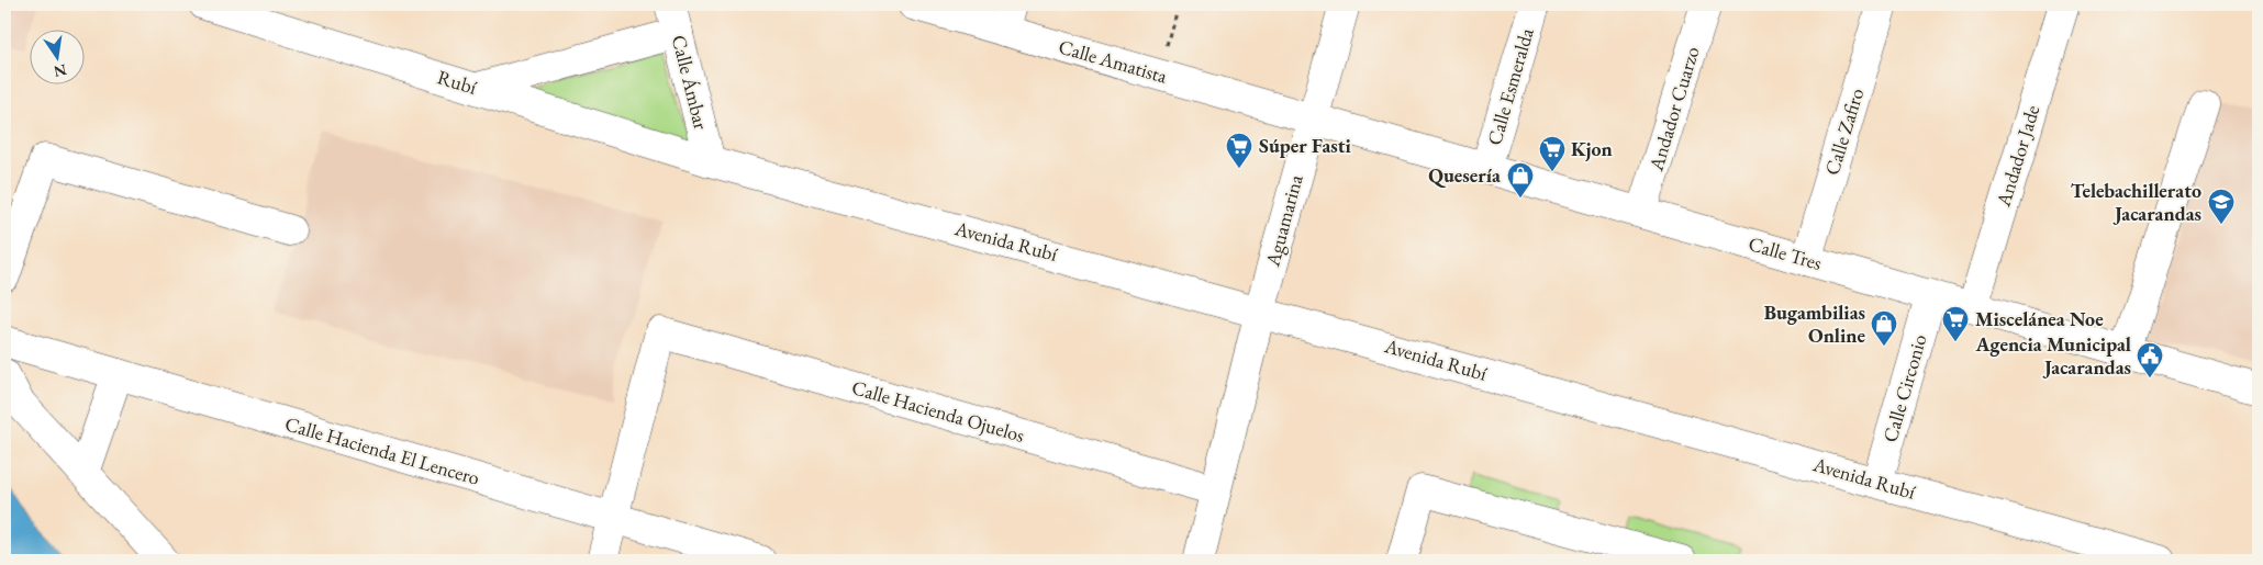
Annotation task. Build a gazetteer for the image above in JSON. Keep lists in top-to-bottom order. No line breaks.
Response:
{"streets":{"street":["Calle Amatista","Rubí","Calle Ámbar","Calle Esmeralda","Andador Cuarzo","Calle Zafiro","Andador Jade","Aguamarina","Avenida Rubí","Calle Tres","Calle Circonio","Calle Hacienda Ojuelos","Calle Hacienda El Lencero"]},"crossings":[["Calle Amatista","Aguamarina"],["Calle Amatista","Calle Tres"],["Rubí","Calle Ámbar"],["Rubí","Avenida Rubí"],["Calle Ámbar","Avenida Rubí"],["Calle Esmeralda","Calle Tres"],["Andador Cuarzo","Calle Tres"],["Calle Zafiro","Calle Tres"],["Andador Jade","Calle Tres"],["Aguamarina","Avenida Rubí"],["Aguamarina","Calle Tres"],["Aguamarina","Calle Hacienda Ojuelos"],["Avenida Rubí","Calle Circonio"],["Calle Tres","Calle Circonio"],["Calle Hacienda Ojuelos","Calle Hacienda El Lencero"]],"places":{"supermarket":["Súper Fasti","Kjon","Miscelánea Noe"],"shop":["Quesería","Bugambilias Online"],"school or university":["Telebachillerato Jacarandas"],"public building":["Agencia Municipal Jacarandas"]},"north":"bottom"}
